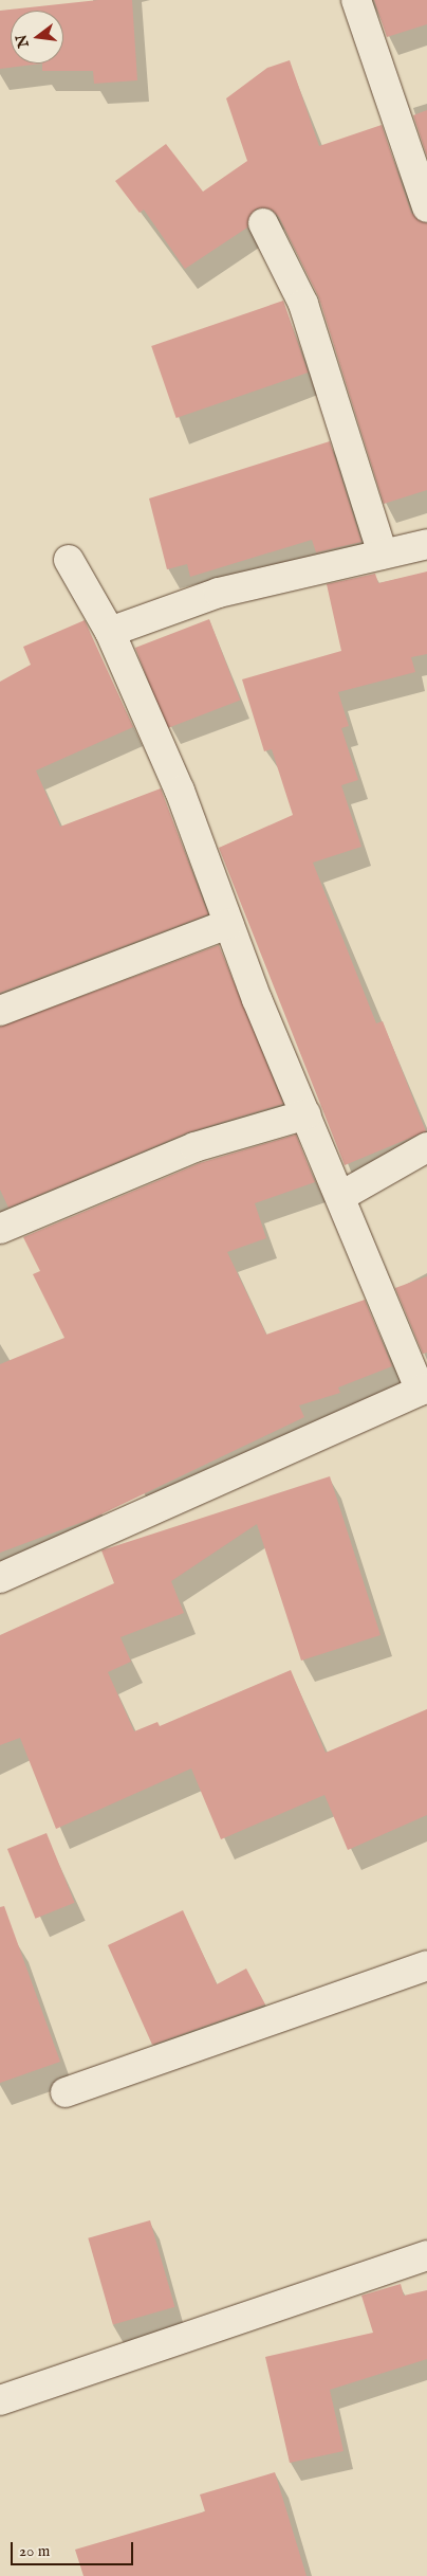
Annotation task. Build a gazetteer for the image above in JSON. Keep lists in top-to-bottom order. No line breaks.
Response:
{"scale_bar":"20 m","north":"left"}
